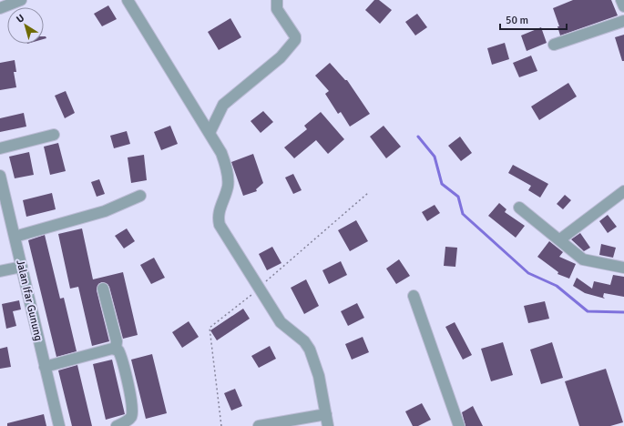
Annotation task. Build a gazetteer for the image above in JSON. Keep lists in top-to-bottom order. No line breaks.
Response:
{"streets":{"street":["Jalan Ifar Gunung"]},"scale_bar":"50 m","north":"top left"}
